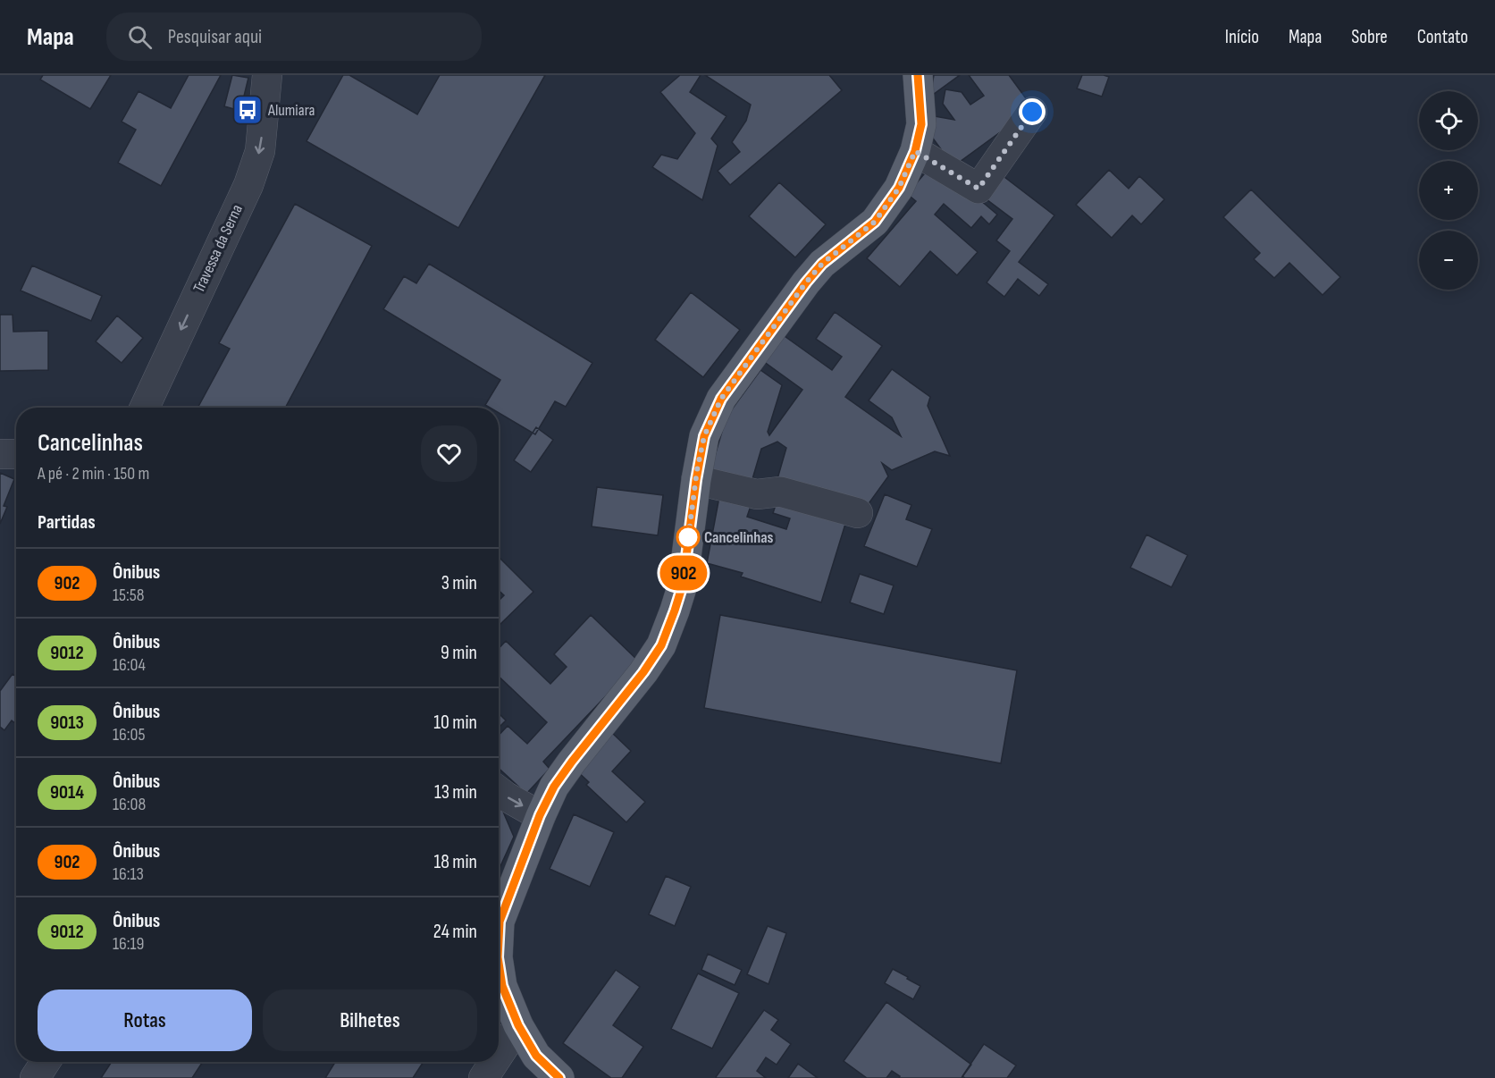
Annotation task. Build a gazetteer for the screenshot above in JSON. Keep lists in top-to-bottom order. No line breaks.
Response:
{"streets":{"street":["Travessa da Serna"]},"one_way":["Travessa da Serna"],"places":{"bus stop":["Alumiara"],"other":["Cancelinhas"]},"lines":["bus line 902"],"page":{"header":"Mapa","search":"Pesquisar aqui","nav":["Início","Mapa","Sobre","Contato"],"on_map":"902","map_buttons":["+","−"],"heading":[["Cancelinhas","A pé · 2 min · 150 m"],"Partidas"],"list":[{"mark":"902","name":"Ônibus","note":"15:58","value":"3 min"},{"mark":"9012","name":"Ônibus","note":"16:04","value":"9 min"},{"mark":"9013","name":"Ônibus","note":"16:05","value":"10 min"},{"mark":"9014","name":"Ônibus","note":"16:08","value":"13 min"},{"mark":"902","name":"Ônibus","note":"16:13","value":"18 min"},{"mark":"9012","name":"Ônibus","note":"16:19","value":"24 min"}],"buttons":["Rotas","Bilhetes"]}}
